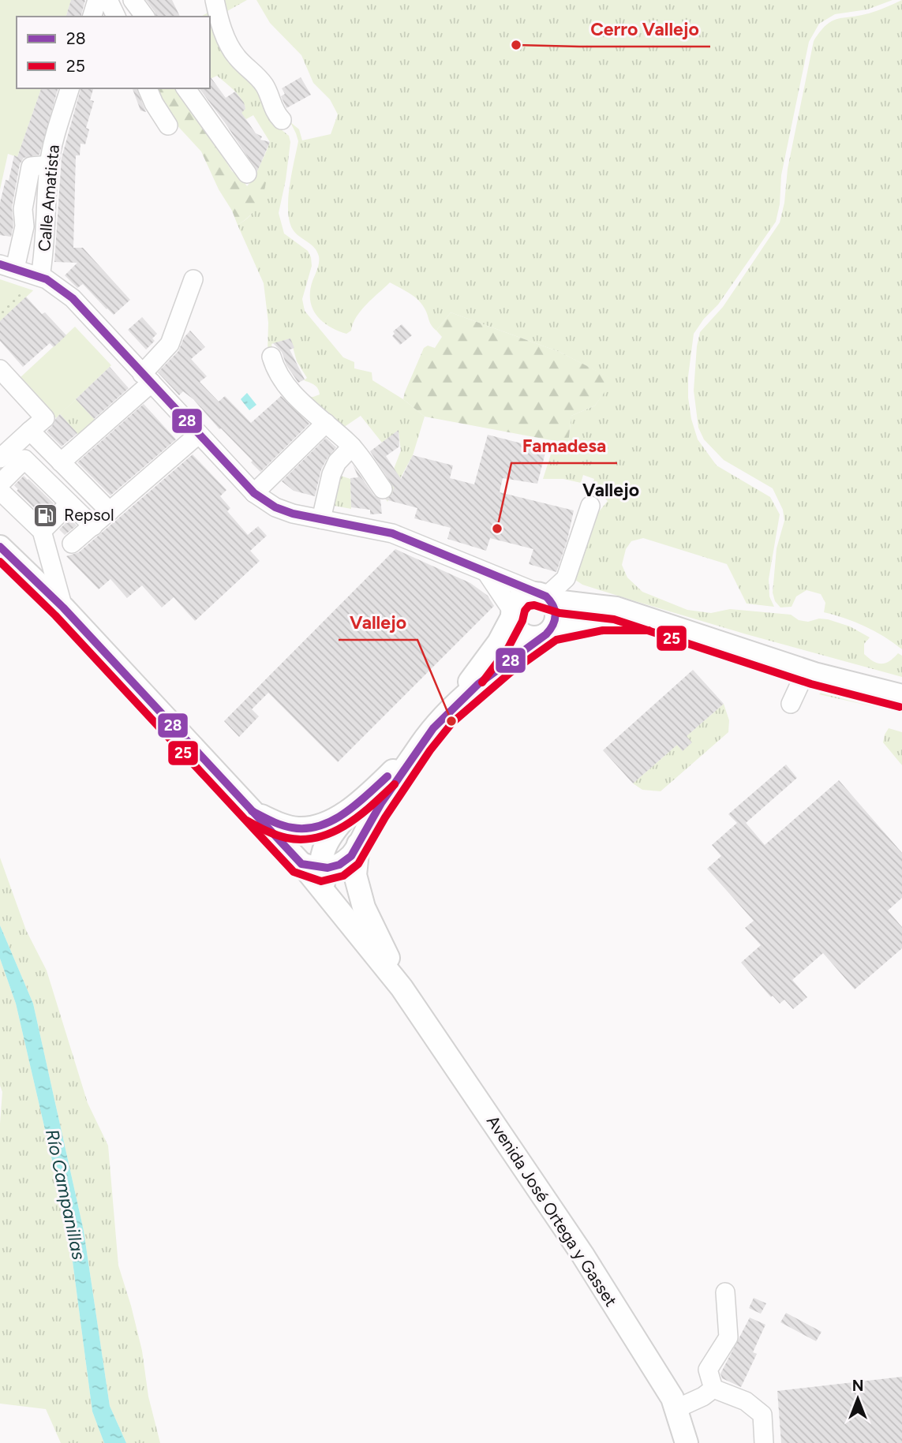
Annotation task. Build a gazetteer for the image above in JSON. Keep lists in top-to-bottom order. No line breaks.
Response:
{"streets":{"main road":["Avenida José Ortega y Gasset"],"street":["Calle Amatista"]},"districts":["Vallejo"],"water":["Río Campanillas"],"places":{"other":["Cerro Vallejo","Famadesa","Vallejo"],"fuel station":["Repsol"]},"lines":["transit line 28","transit line 25"],"legend":["28","25"],"north":"top"}
